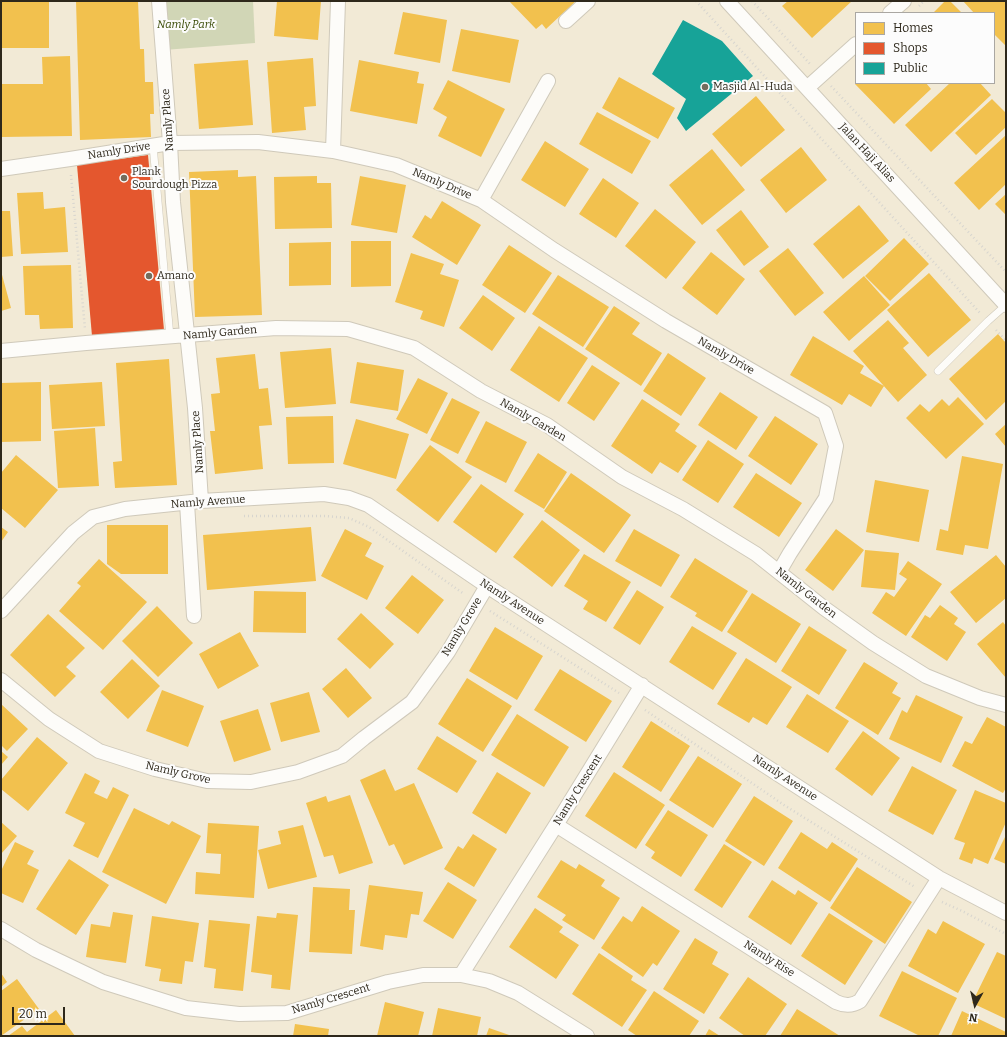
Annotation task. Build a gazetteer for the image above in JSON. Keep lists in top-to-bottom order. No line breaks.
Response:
{"streets":{"street":["Namly Place","Namly Drive","Jalan Haji Alias","Namly Garden","Namly Avenue","Namly Grove","Namly Crescent","Namly Rise"]},"crossings":[["Namly Place","Namly Drive"],["Namly Place","Namly Garden"],["Namly Place","Namly Avenue"],["Namly Drive","Namly Garden"],["Namly Avenue","Namly Grove"],["Namly Avenue","Namly Crescent"],["Namly Avenue","Namly Rise"],["Namly Crescent","Namly Rise"]],"parks":["Namly Park"],"places":["Masjid Al-Huda","Plank Sourdough Pizza","Amano"],"legend":["Homes","Shops","Public"],"scale_bar":"20 m","north":"bottom"}
